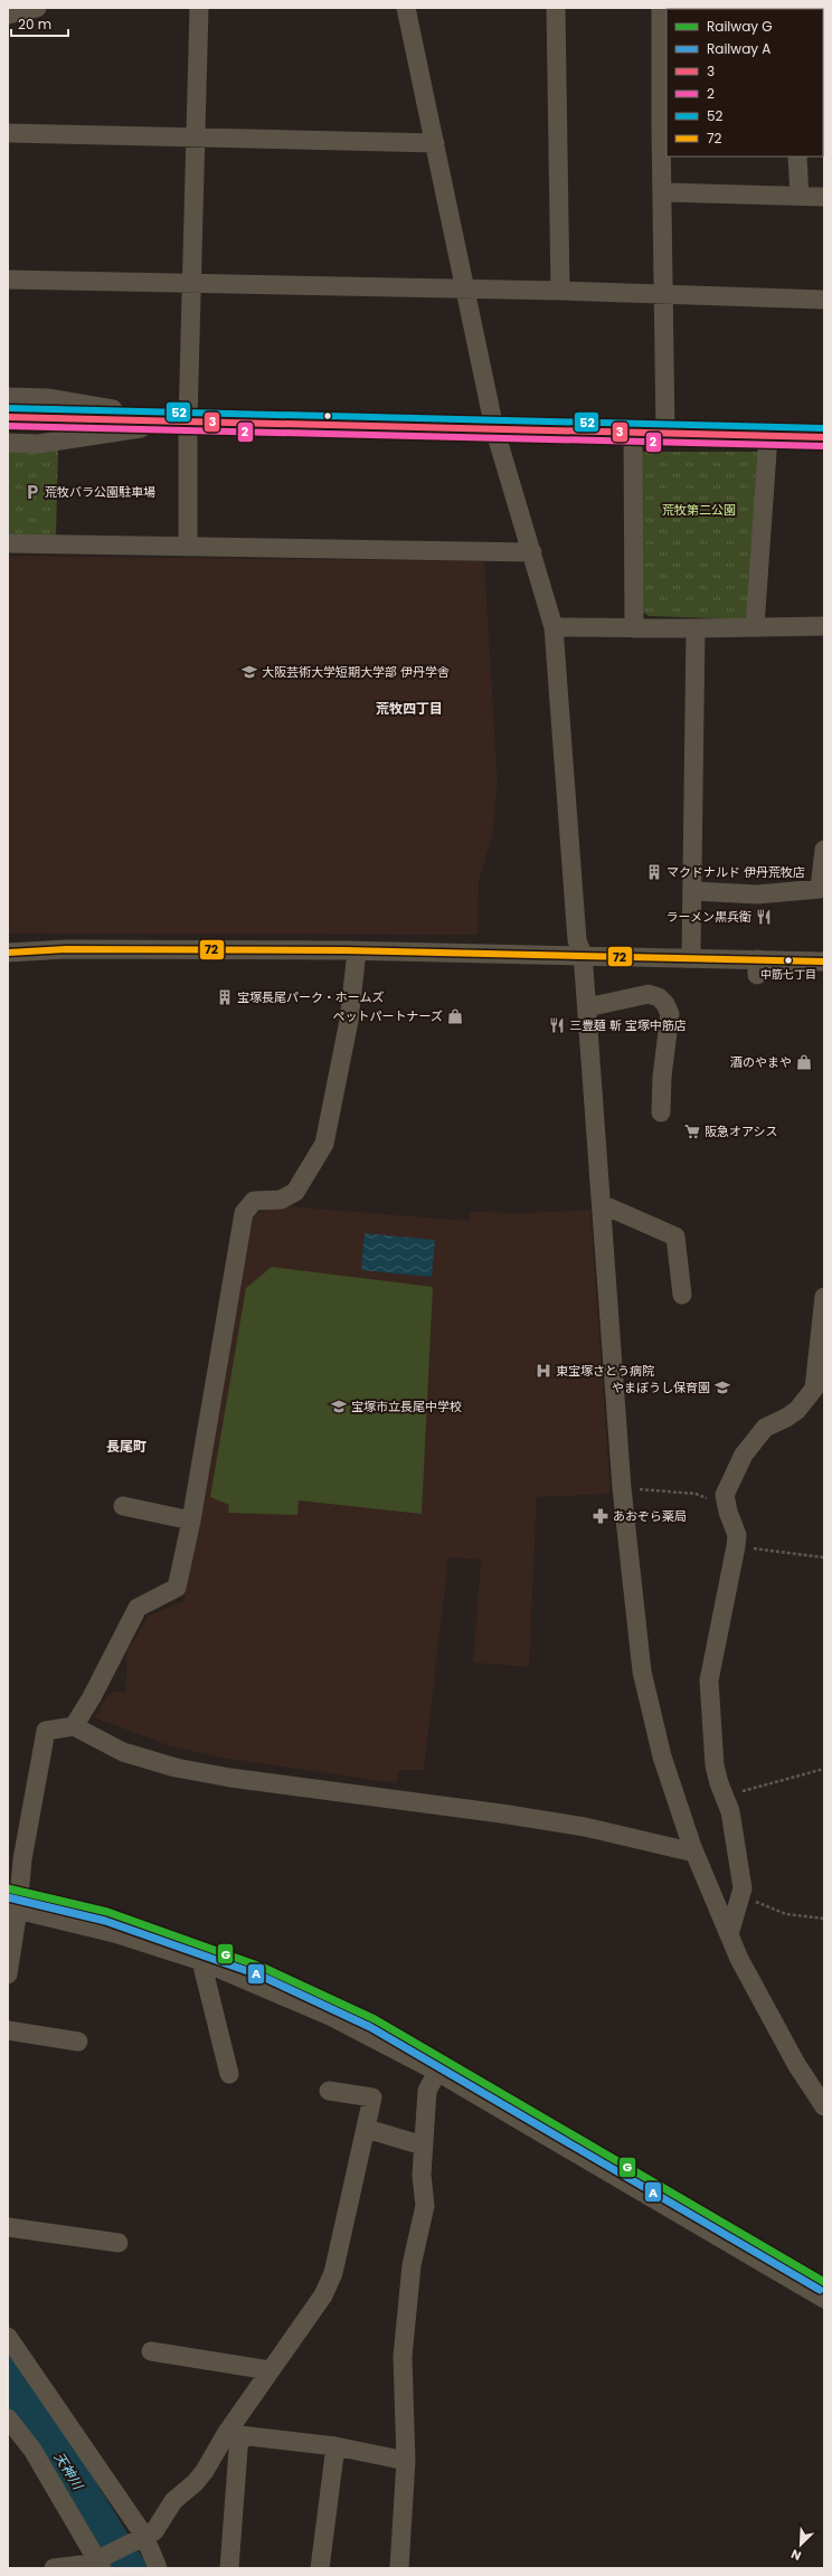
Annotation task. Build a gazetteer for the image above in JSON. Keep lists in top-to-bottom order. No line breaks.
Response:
{"districts":["荒牧四丁目","長尾町"],"water":["天神川"],"parks":["荒牧第二公園"],"places":{"parking":["荒牧バラ公園駐車場"],"school or university":["大阪芸術大学短期大学部 伊丹学舎","やまぼうし保育園","宝塚市立長尾中学校"],"building":["マクドナルド 伊丹荒牧店","宝塚長尾パーク・ホームズ"],"restaurant":["ラーメン黒兵衛","三豊麺 斬 宝塚中筋店"],"other":["中筋七丁目"],"shop":["ペットパートナーズ","酒のやまや"],"supermarket":["阪急オアシス"],"hospital":["東宝塚さとう病院"],"pharmacy":["あおぞら薬局"]},"lines":["transit line 52","transit line 3","transit line 2","transit line 72","rail line G","rail line A"],"legend":["Railway G","Railway A","3","2","52","72"],"scale_bar":"20 m","north":"bottom left"}
